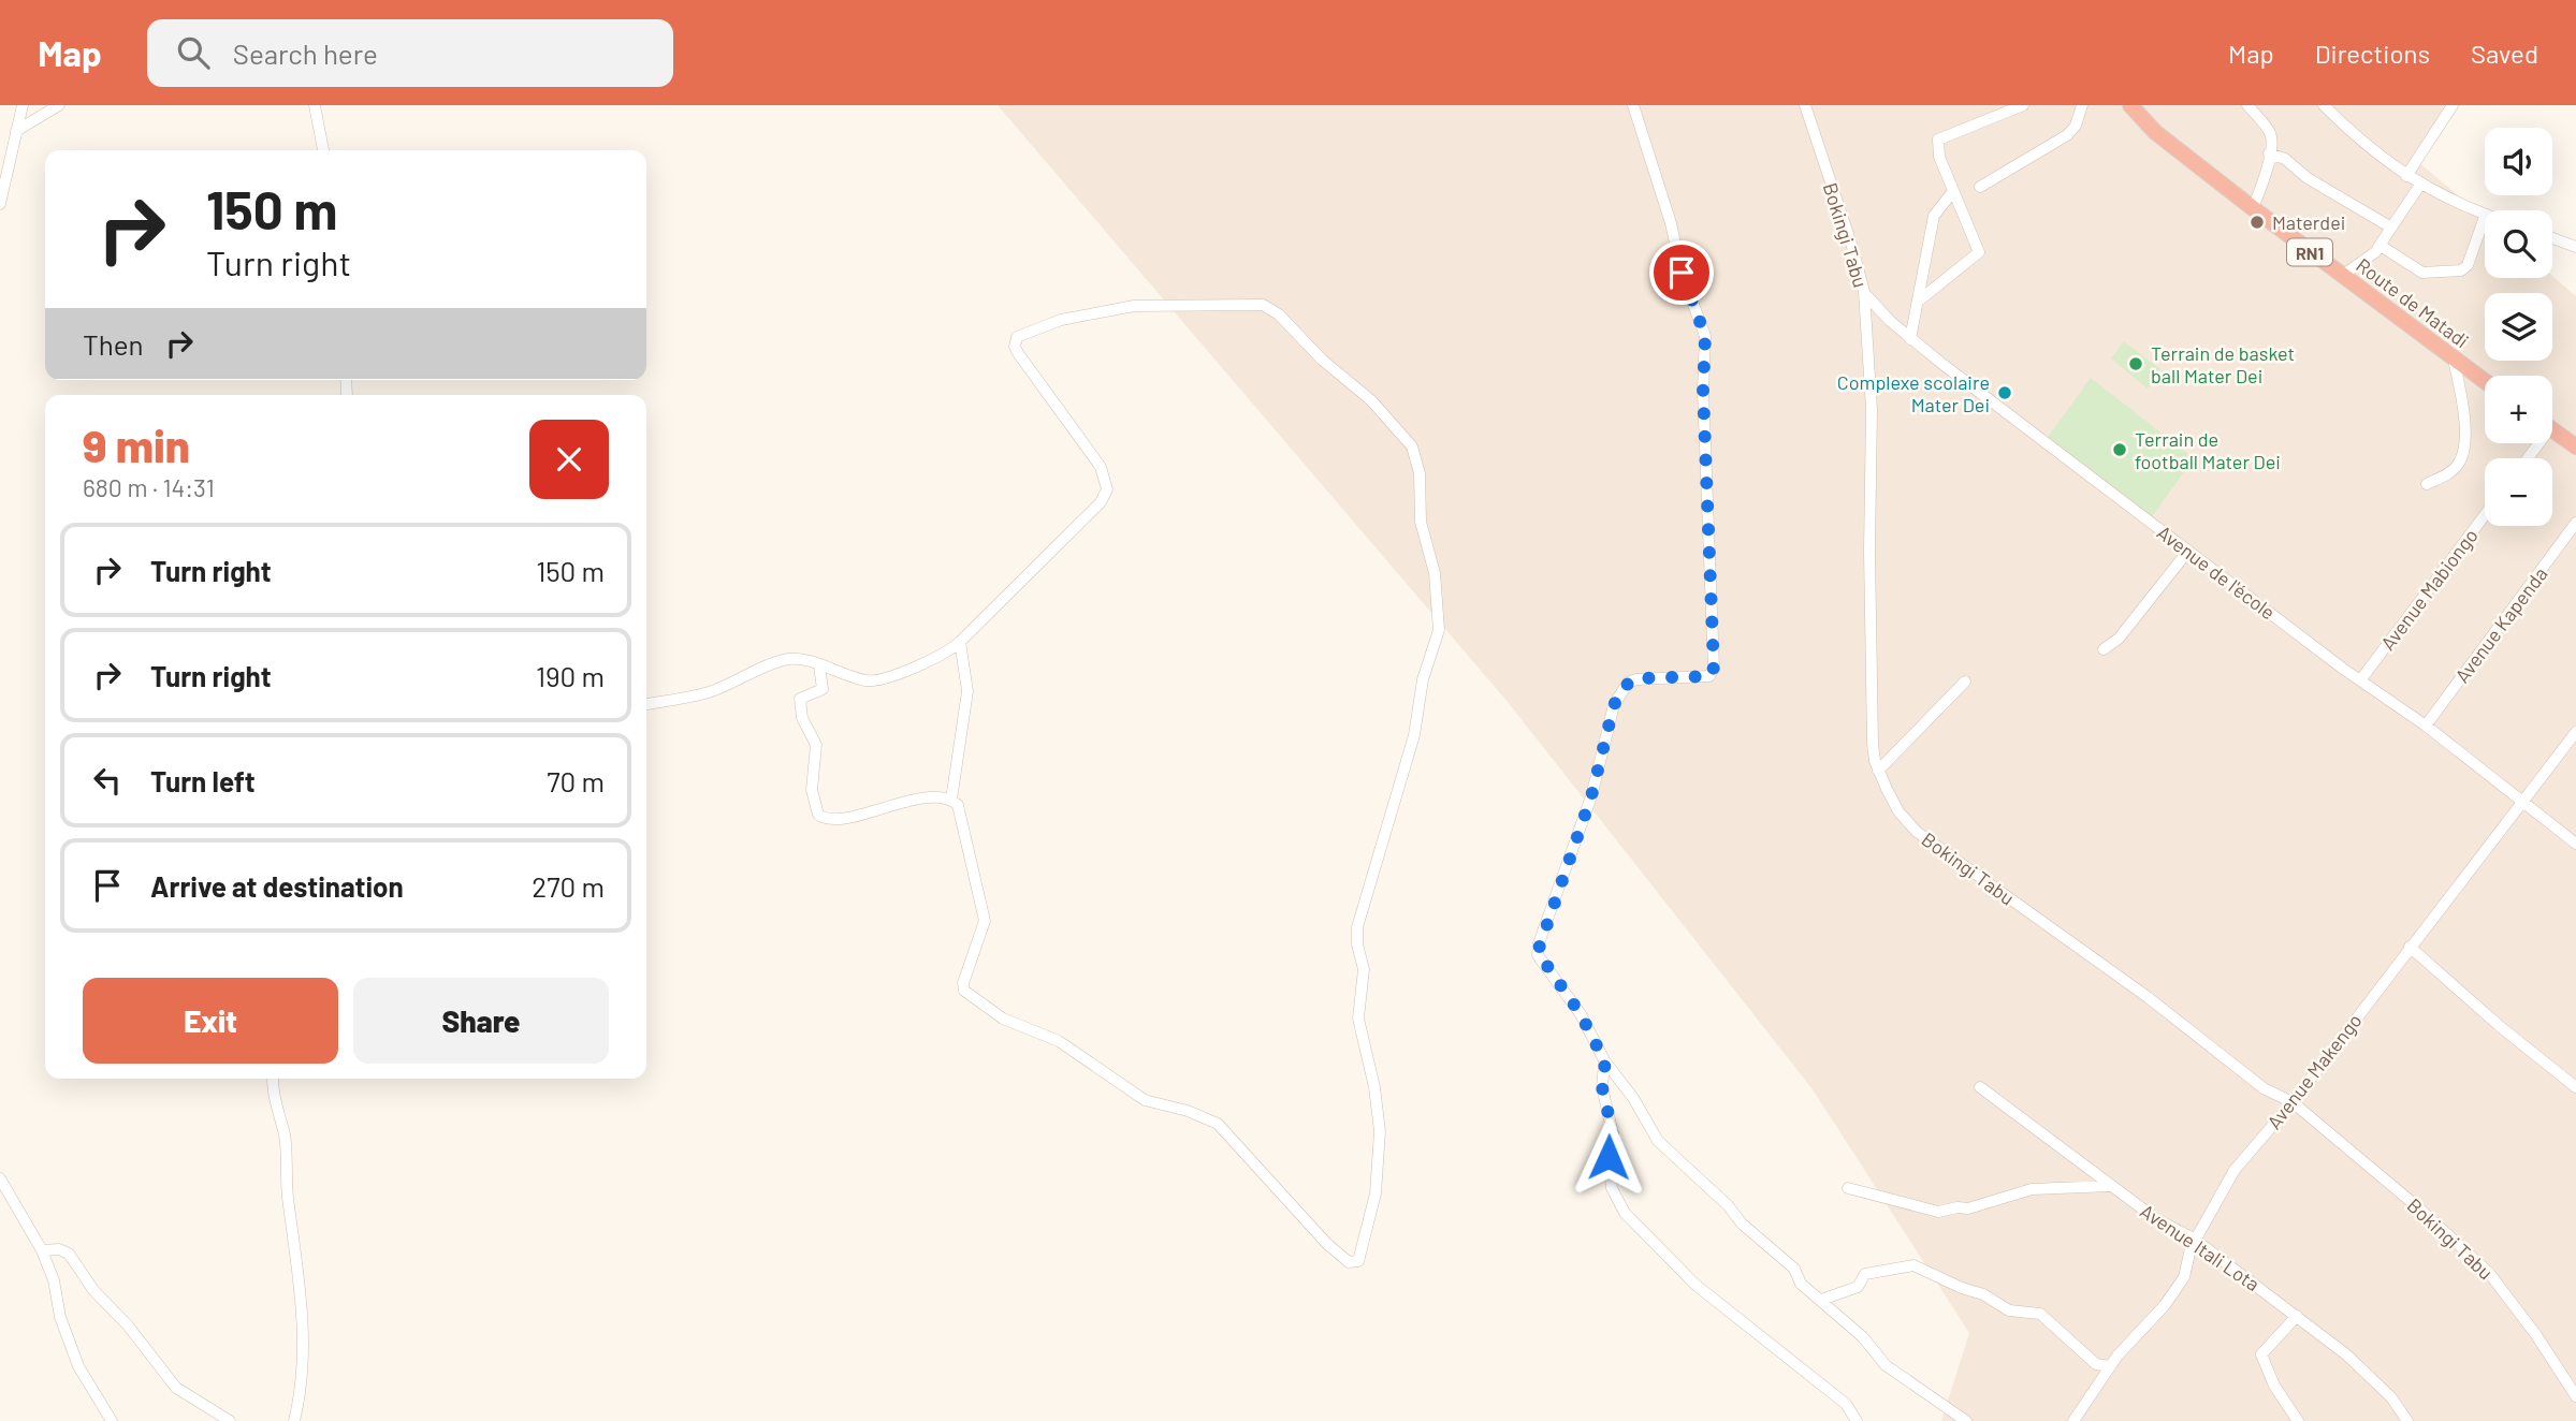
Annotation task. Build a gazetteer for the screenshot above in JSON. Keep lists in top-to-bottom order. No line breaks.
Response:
{"streets":{"highway":["RN1","Route de Matadi"],"street":["Bokingi Tabu","Avenue de l'école","Avenue Mabiongo","Avenue Kapenda","Avenue Makengo","Avenue Itali Lota"]},"crossings":[["Bokingi Tabu","Avenue de l'école"],["Bokingi Tabu","Avenue Makengo"],["Avenue de l'école","Avenue Mabiongo"],["Avenue de l'école","Avenue Kapenda"],["Avenue de l'école","Avenue Makengo"],["Avenue Makengo","Avenue Itali Lota"]],"places":["Materdei","Terrain de basket ball Mater Dei","Complexe scolaire Mater Dei","Terrain de football Mater Dei"],"page":{"header":"Map","search":"Search here","nav":["Map","Directions","Saved"],"map_buttons":["+","−"],"turn":["150 m","Turn right"],"then":"Then","heading":["9 min","680 m · 14:31"],"list":[{"name":"Turn right","value":"150 m"},{"name":"Turn right","value":"190 m"},{"name":"Turn left","value":"70 m"},{"name":"Arrive at destination","value":"270 m"}],"buttons":["Exit","Share"]}}
